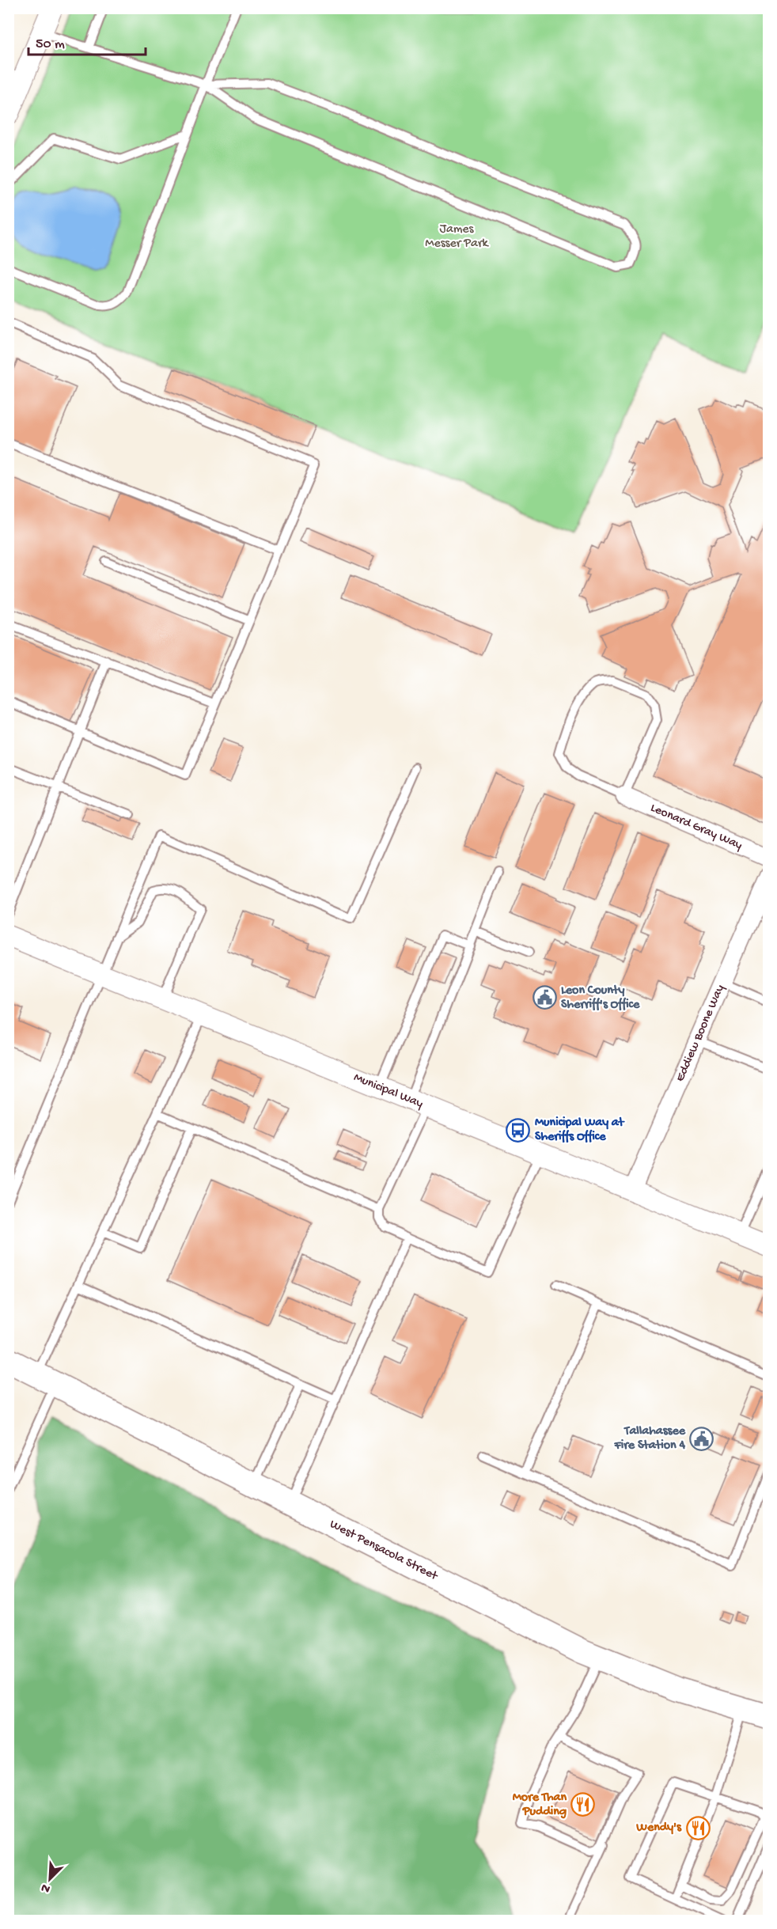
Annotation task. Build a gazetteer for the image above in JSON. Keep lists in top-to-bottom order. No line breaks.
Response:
{"streets":{"main road":["West Pensacola Street"],"street":["Leonard Gray Way","Eddiew Boone Way","Municipal Way"]},"crossings":[["Eddiew Boone Way","Municipal Way"]],"parks":["James Messer Park"],"places":{"public building":["Leon County Sherriff's Office","Tallahassee Fire Station 4"],"bus stop":["Municipal Way at Sheriffs Office"],"restaurant":["More Than Pudding","Wendy's"]},"scale_bar":"50 m","north":"bottom left"}
